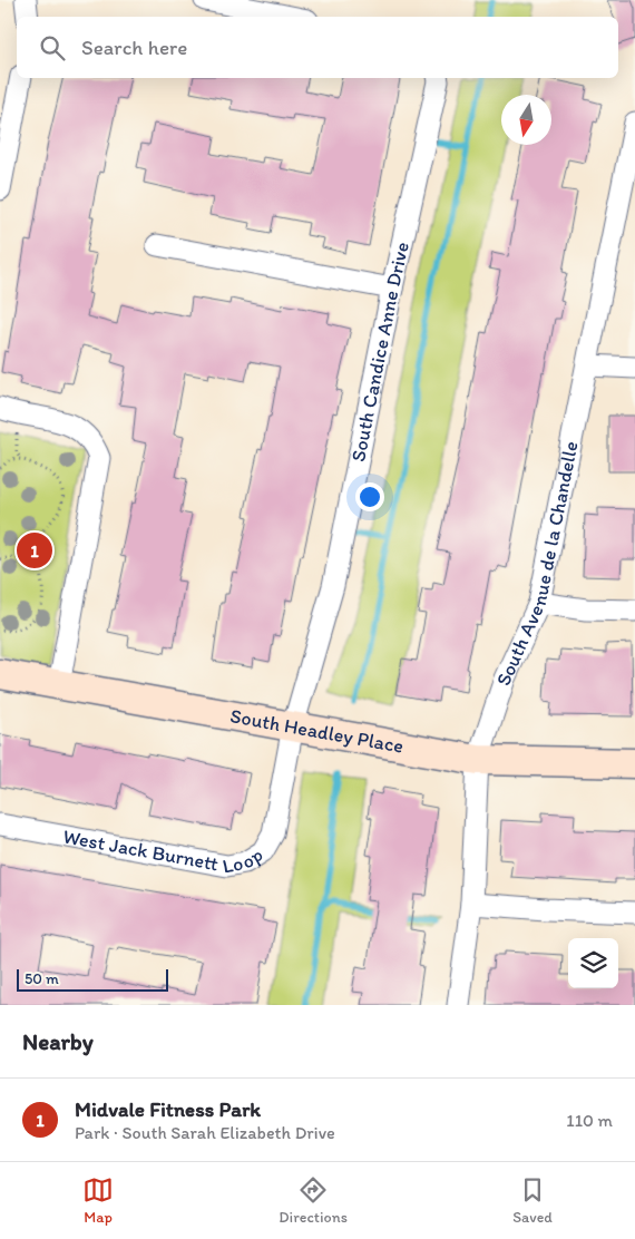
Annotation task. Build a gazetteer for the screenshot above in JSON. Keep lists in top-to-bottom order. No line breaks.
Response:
{"streets":{"street":["South Candice Anne Drive","South Avenue de la Chandelle","South Headley Place","West Jack Burnett Loop"]},"crossings":[["South Candice Anne Drive","South Headley Place"],["South Candice Anne Drive","West Jack Burnett Loop"],["South Avenue de la Chandelle","South Headley Place"],["South Headley Place","West Jack Burnett Loop"]],"scale_bar":"50 m","north":"bottom","page":{"search":"Search here","pins":"1","scale":"50 m","heading":"Nearby","list":[{"mark":"1","name":"Midvale Fitness Park","note":"Park · South Sarah Elizabeth Drive","value":"110 m"}],"nav":["Map","Directions","Saved"]}}
